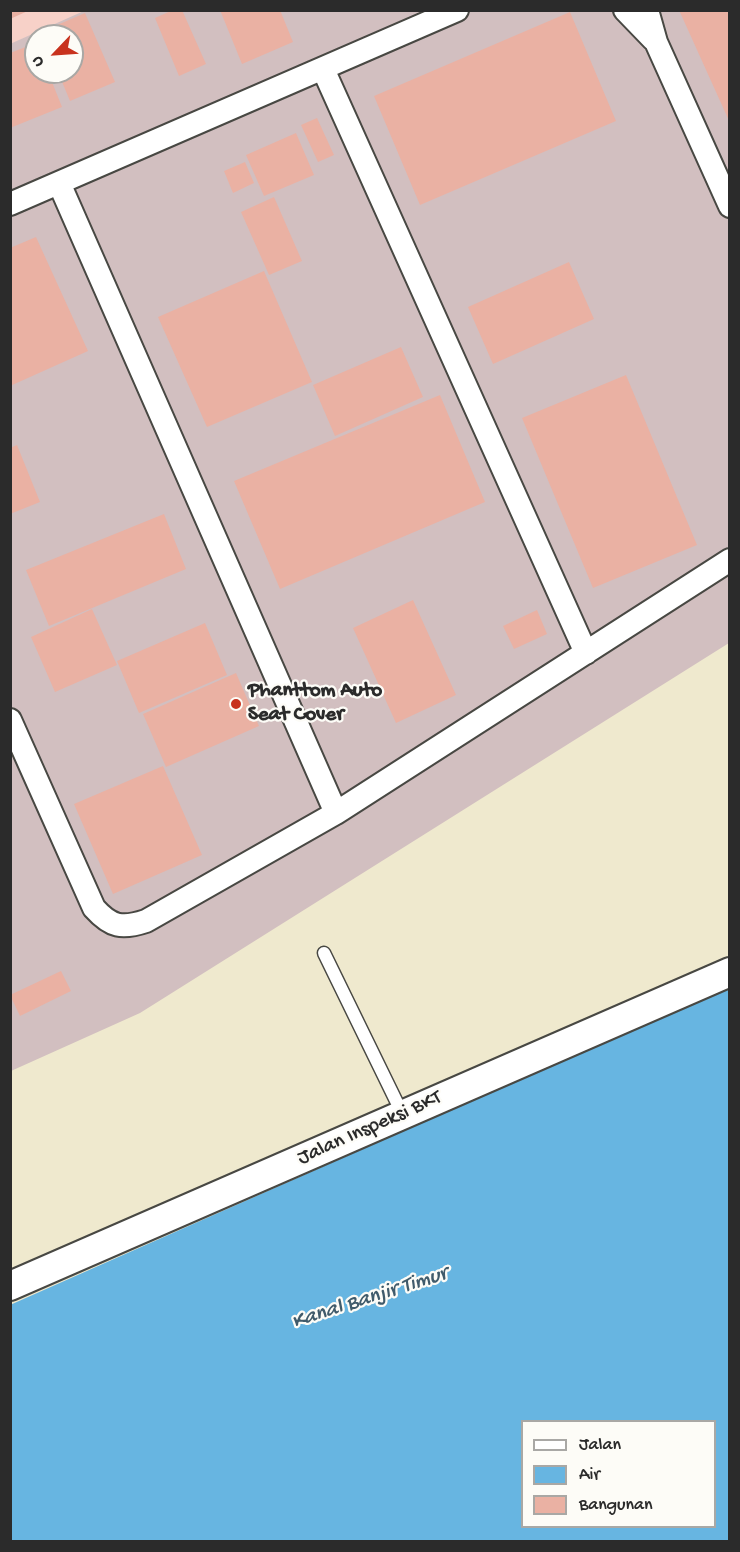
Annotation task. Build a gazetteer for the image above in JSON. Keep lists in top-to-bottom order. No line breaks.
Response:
{"streets":{"street":["Jalan Inspeksi BKT"]},"water":["Kanal Banjir Timur"],"places":["Phanttom Auto Seat Cover"],"legend":["Jalan","Air","Bangunan"],"north":"bottom left"}
